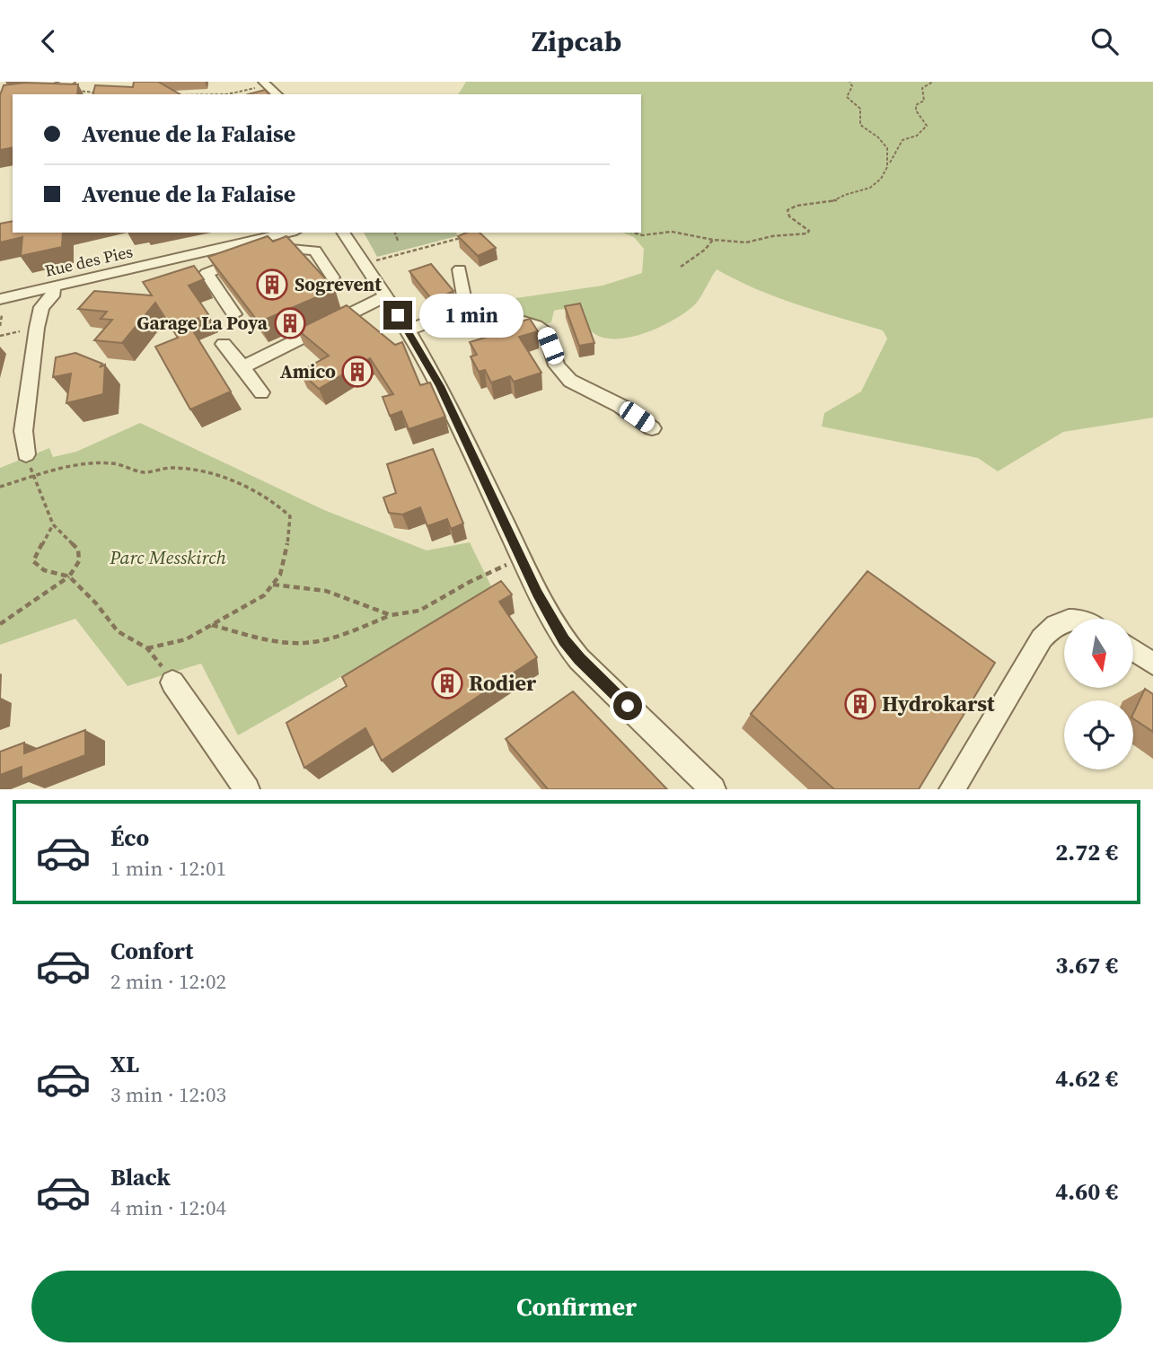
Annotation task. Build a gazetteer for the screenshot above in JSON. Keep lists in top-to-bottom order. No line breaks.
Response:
{"streets":{"street":["Rue des Pies"]},"parks":["Parc Messkirch"],"places":{"building":["Sogrevent","Garage La Poya","Amico","Rodier","Hydrokarst"]},"north":"bottom","page":{"header":"Zipcab","banner":["Avenue de la Falaise","Avenue de la Falaise"],"bubble":"1 min","list":[{"name":"Éco","note":"1 min · 12:01","value":"2.72 €"},{"name":"Confort","note":"2 min · 12:02","value":"3.67 €"},{"name":"XL","note":"3 min · 12:03","value":"4.62 €"},{"name":"Black","note":"4 min · 12:04","value":"4.60 €"}],"buttons":"Confirmer"}}
